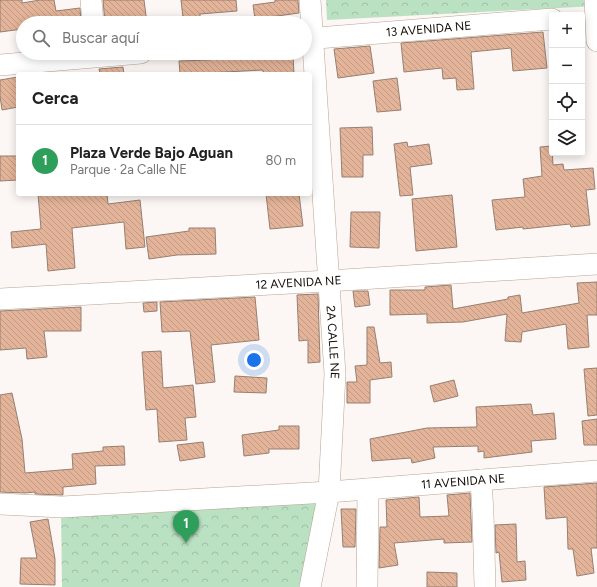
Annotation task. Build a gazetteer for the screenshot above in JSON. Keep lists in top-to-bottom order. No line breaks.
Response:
{"streets":{"street":["13 AVENIDA NE","12 AVENIDA NE","2A CALLE NE","11 AVENIDA NE"]},"crossings":[["12 AVENIDA NE","2A CALLE NE"],["2A CALLE NE","11 AVENIDA NE"]],"page":{"map_buttons":["+","−"],"search":"Buscar aquí","heading":"Cerca","list":[{"mark":"1","name":"Plaza Verde Bajo Aguan","note":"Parque · 2a Calle NE","value":"80 m"}],"pins":"1"}}
